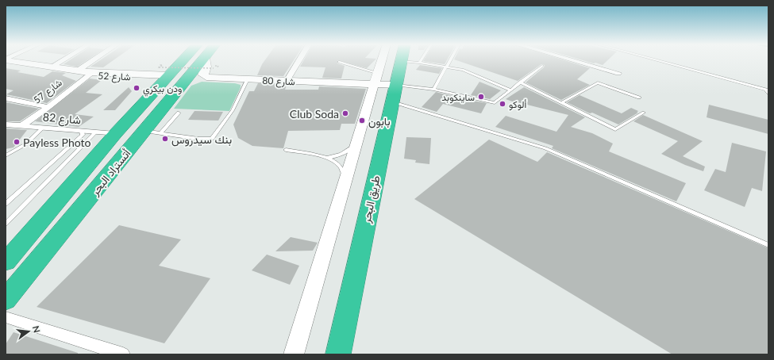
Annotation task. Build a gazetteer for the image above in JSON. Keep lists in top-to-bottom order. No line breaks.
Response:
{"streets":{"highway":["أتستراد البحر","طريق البحر"],"street":["شارع 52","شارع 80","شارع 57","شارع 82"]},"crossings":[["شارع 52","شارع 57"],["شارع 52","أتستراد البحر"],["شارع 80","طريق البحر"],["شارع 57","شارع 82"],["شارع 82","أتستراد البحر"]],"places":["ودن بيكري","ساينكوبد","ألوكو","Club Soda","بابون","بنك سيدروس","Payless Photo"],"north":"right"}
